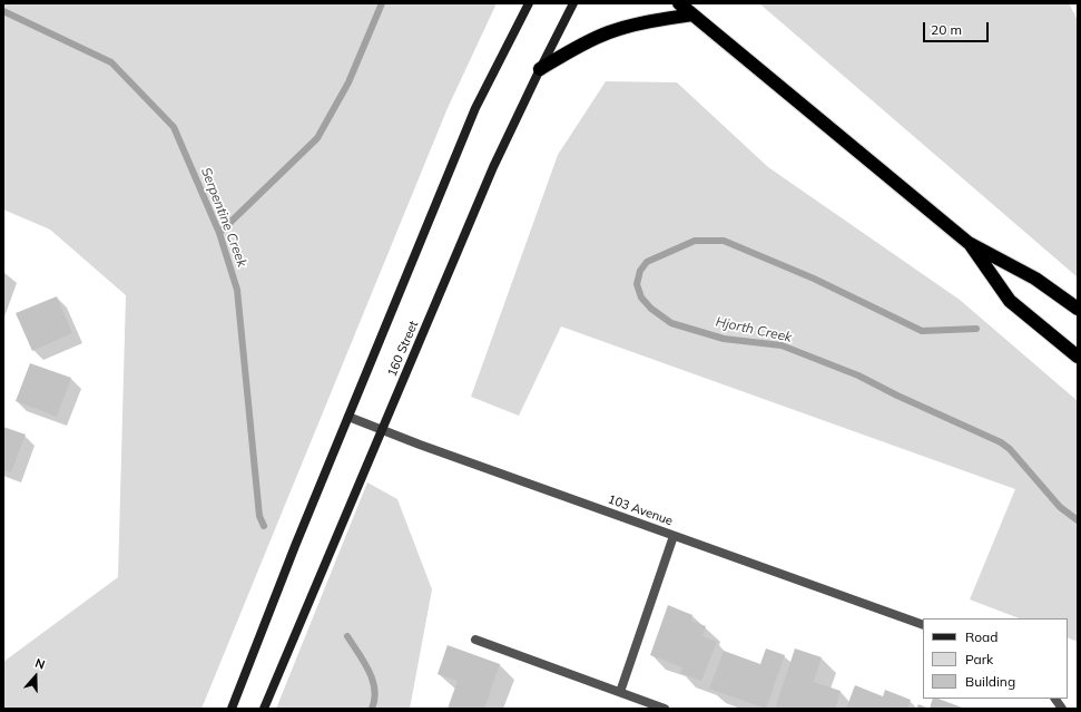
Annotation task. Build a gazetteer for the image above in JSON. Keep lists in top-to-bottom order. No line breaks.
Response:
{"streets":{"main road":["160 Street"],"street":["103 Avenue"]},"crossings":[["160 Street","103 Avenue"]],"water":["Serpentine Creek","Hjorth Creek"],"legend":["Road","Park","Building"],"scale_bar":"20 m","north":"top"}
